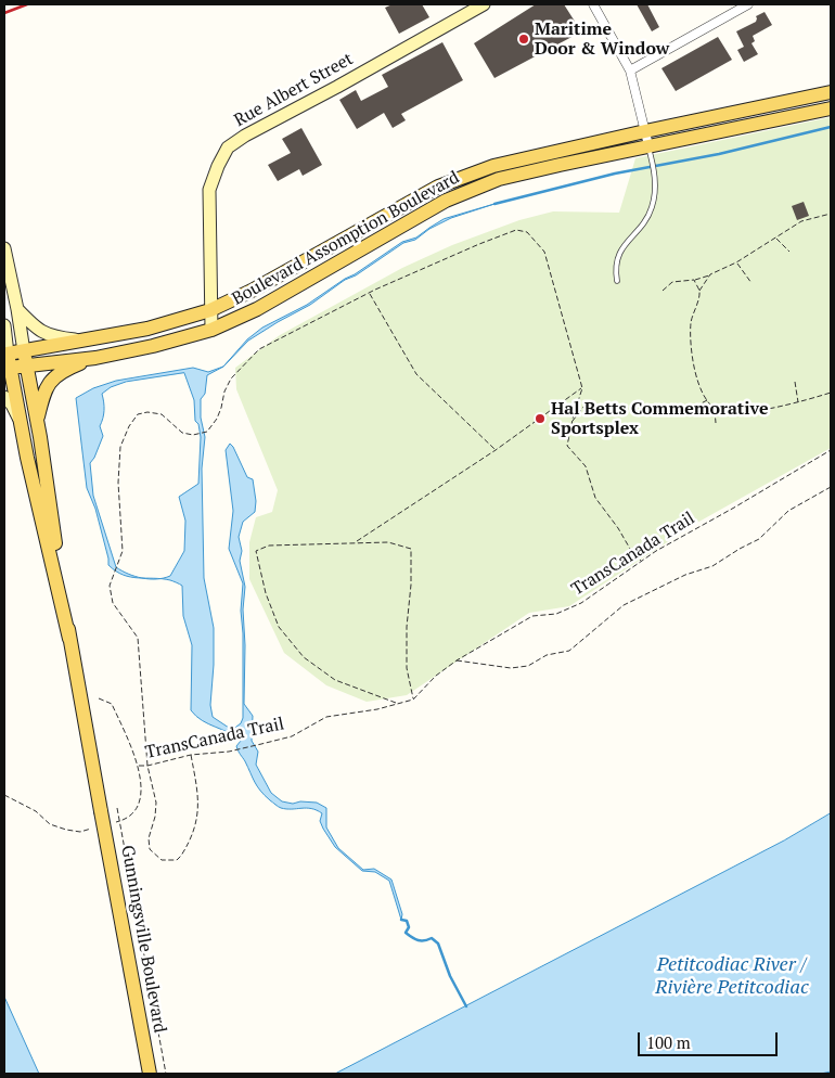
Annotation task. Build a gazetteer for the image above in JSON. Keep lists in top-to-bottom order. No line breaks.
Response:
{"streets":{"main road":["Boulevard Assomption Boulevard","Gunningsville Boulevard"],"street":["Rue Albert Street"],"path":["TransCanada Trail"]},"crossings":[["Rue Albert Street","Boulevard Assomption Boulevard"]],"water":["Petitcodiac River / Rivière Petitcodiac"],"places":["Maritime Door & Window","Hal Betts Commemorative Sportsplex"],"scale_bar":"100 m"}
